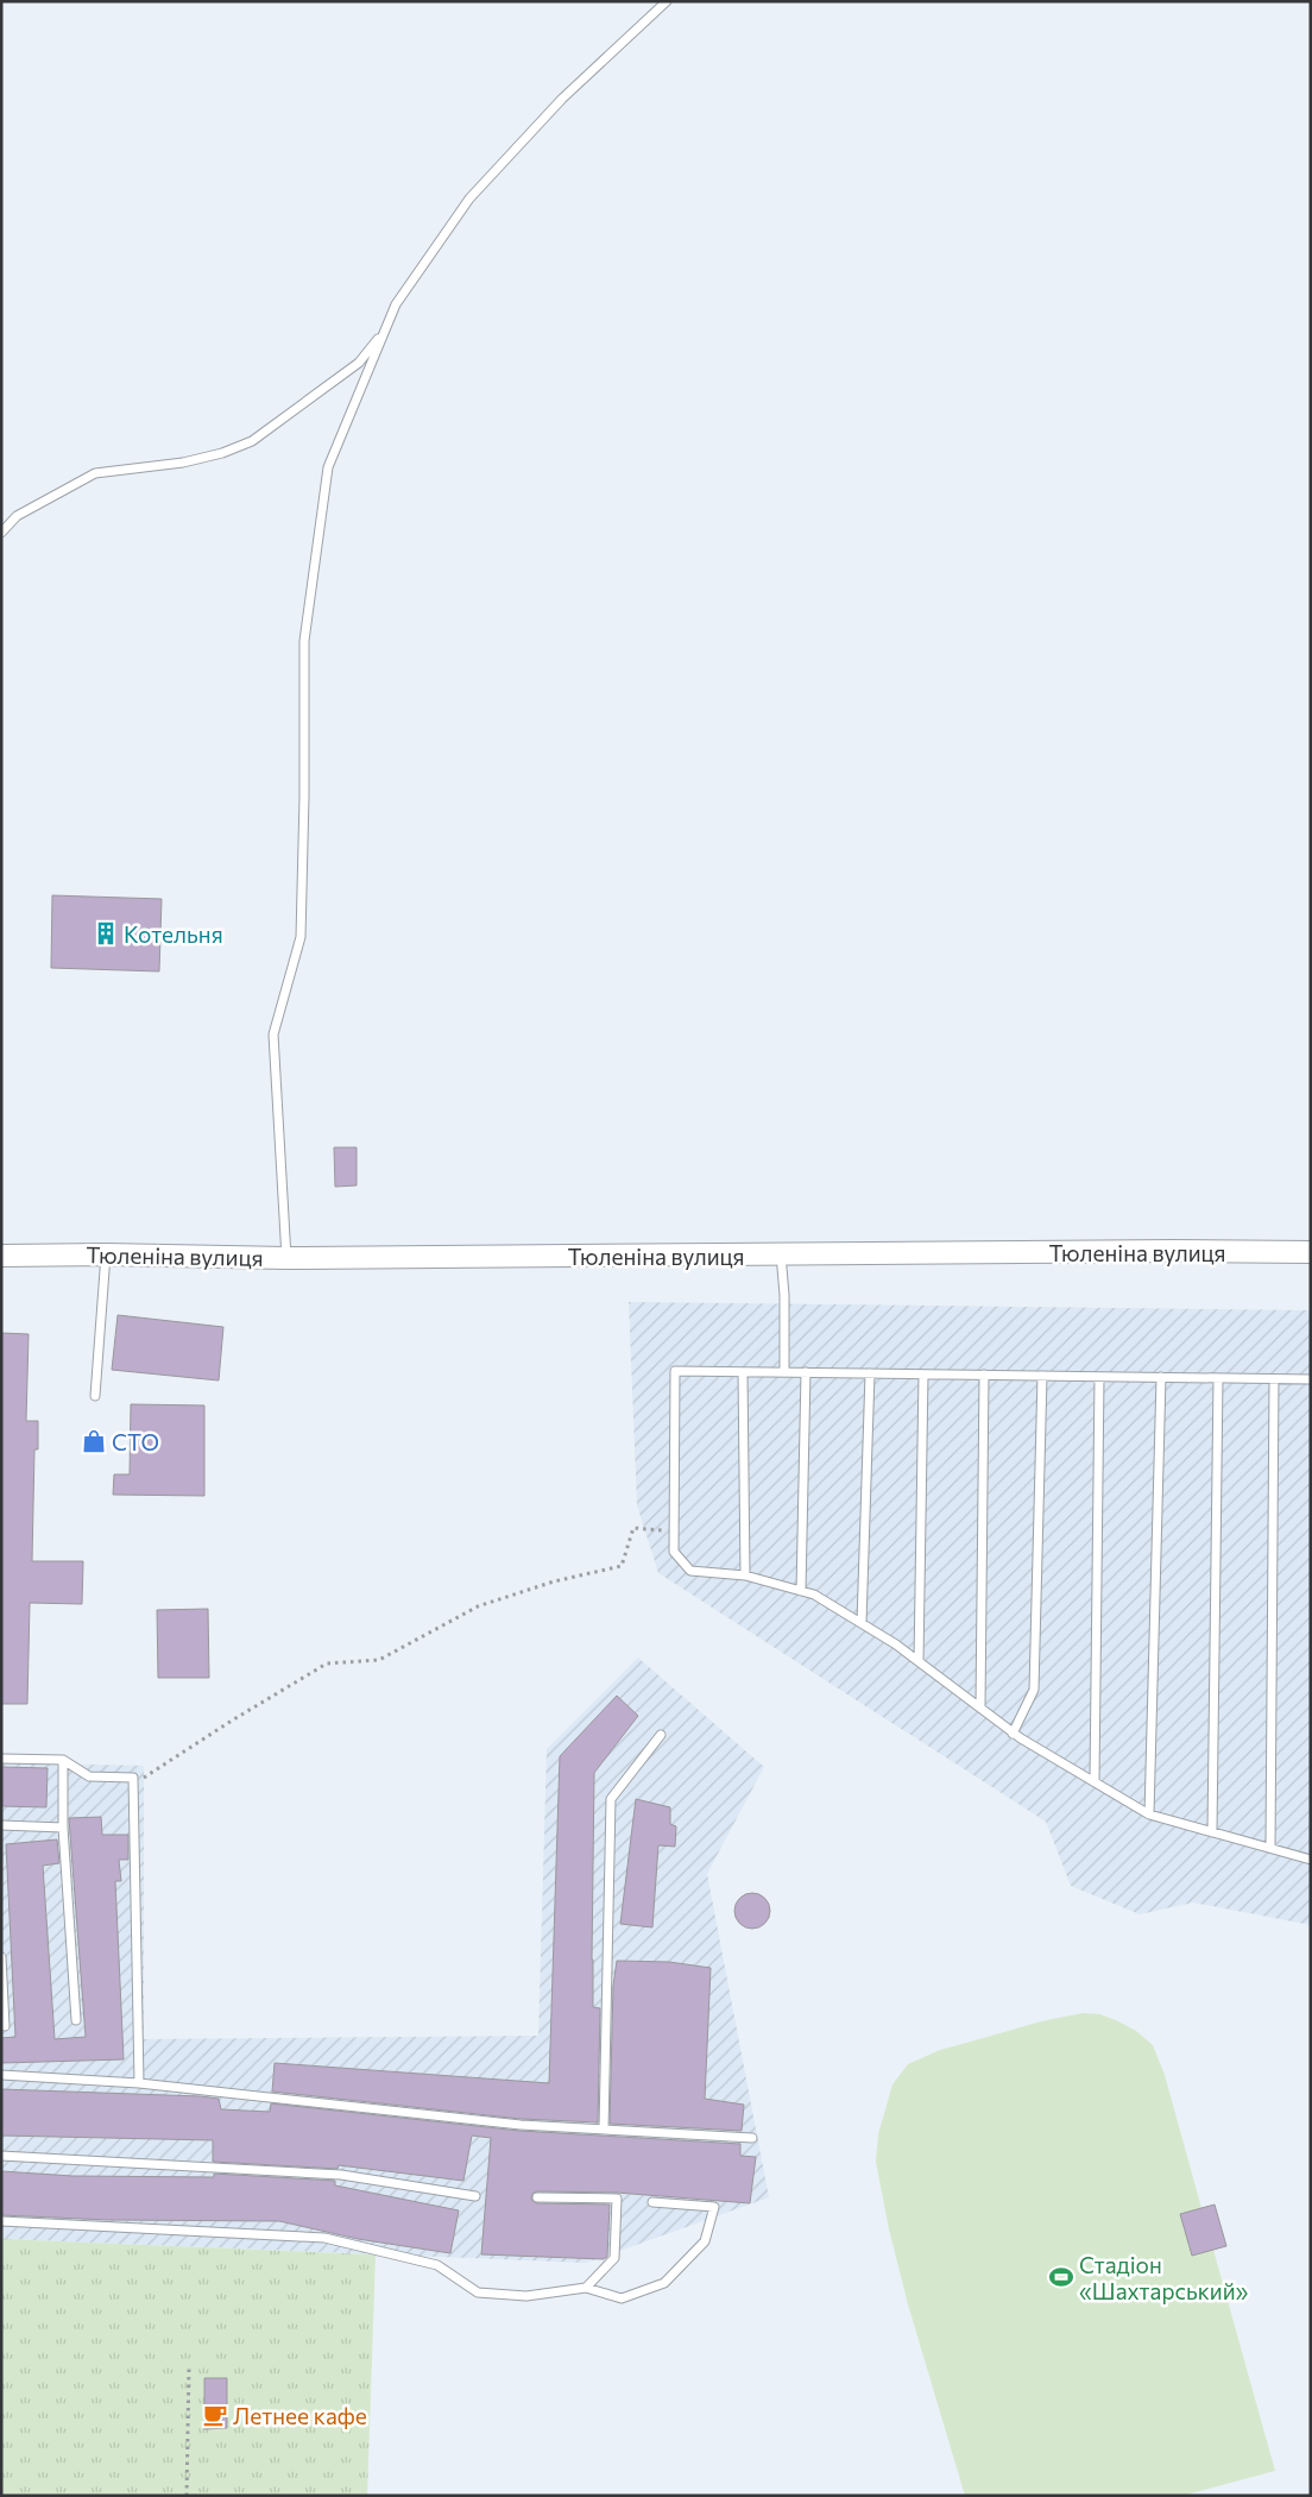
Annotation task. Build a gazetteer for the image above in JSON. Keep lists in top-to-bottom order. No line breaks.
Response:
{"streets":{"street":["Тюленіна вулиця"]},"places":{"building":["Котельня"],"shop":["СТО"],"sports":["Стадіон «Шахтарський»"],"cafe":["Летнее кафе"]}}
